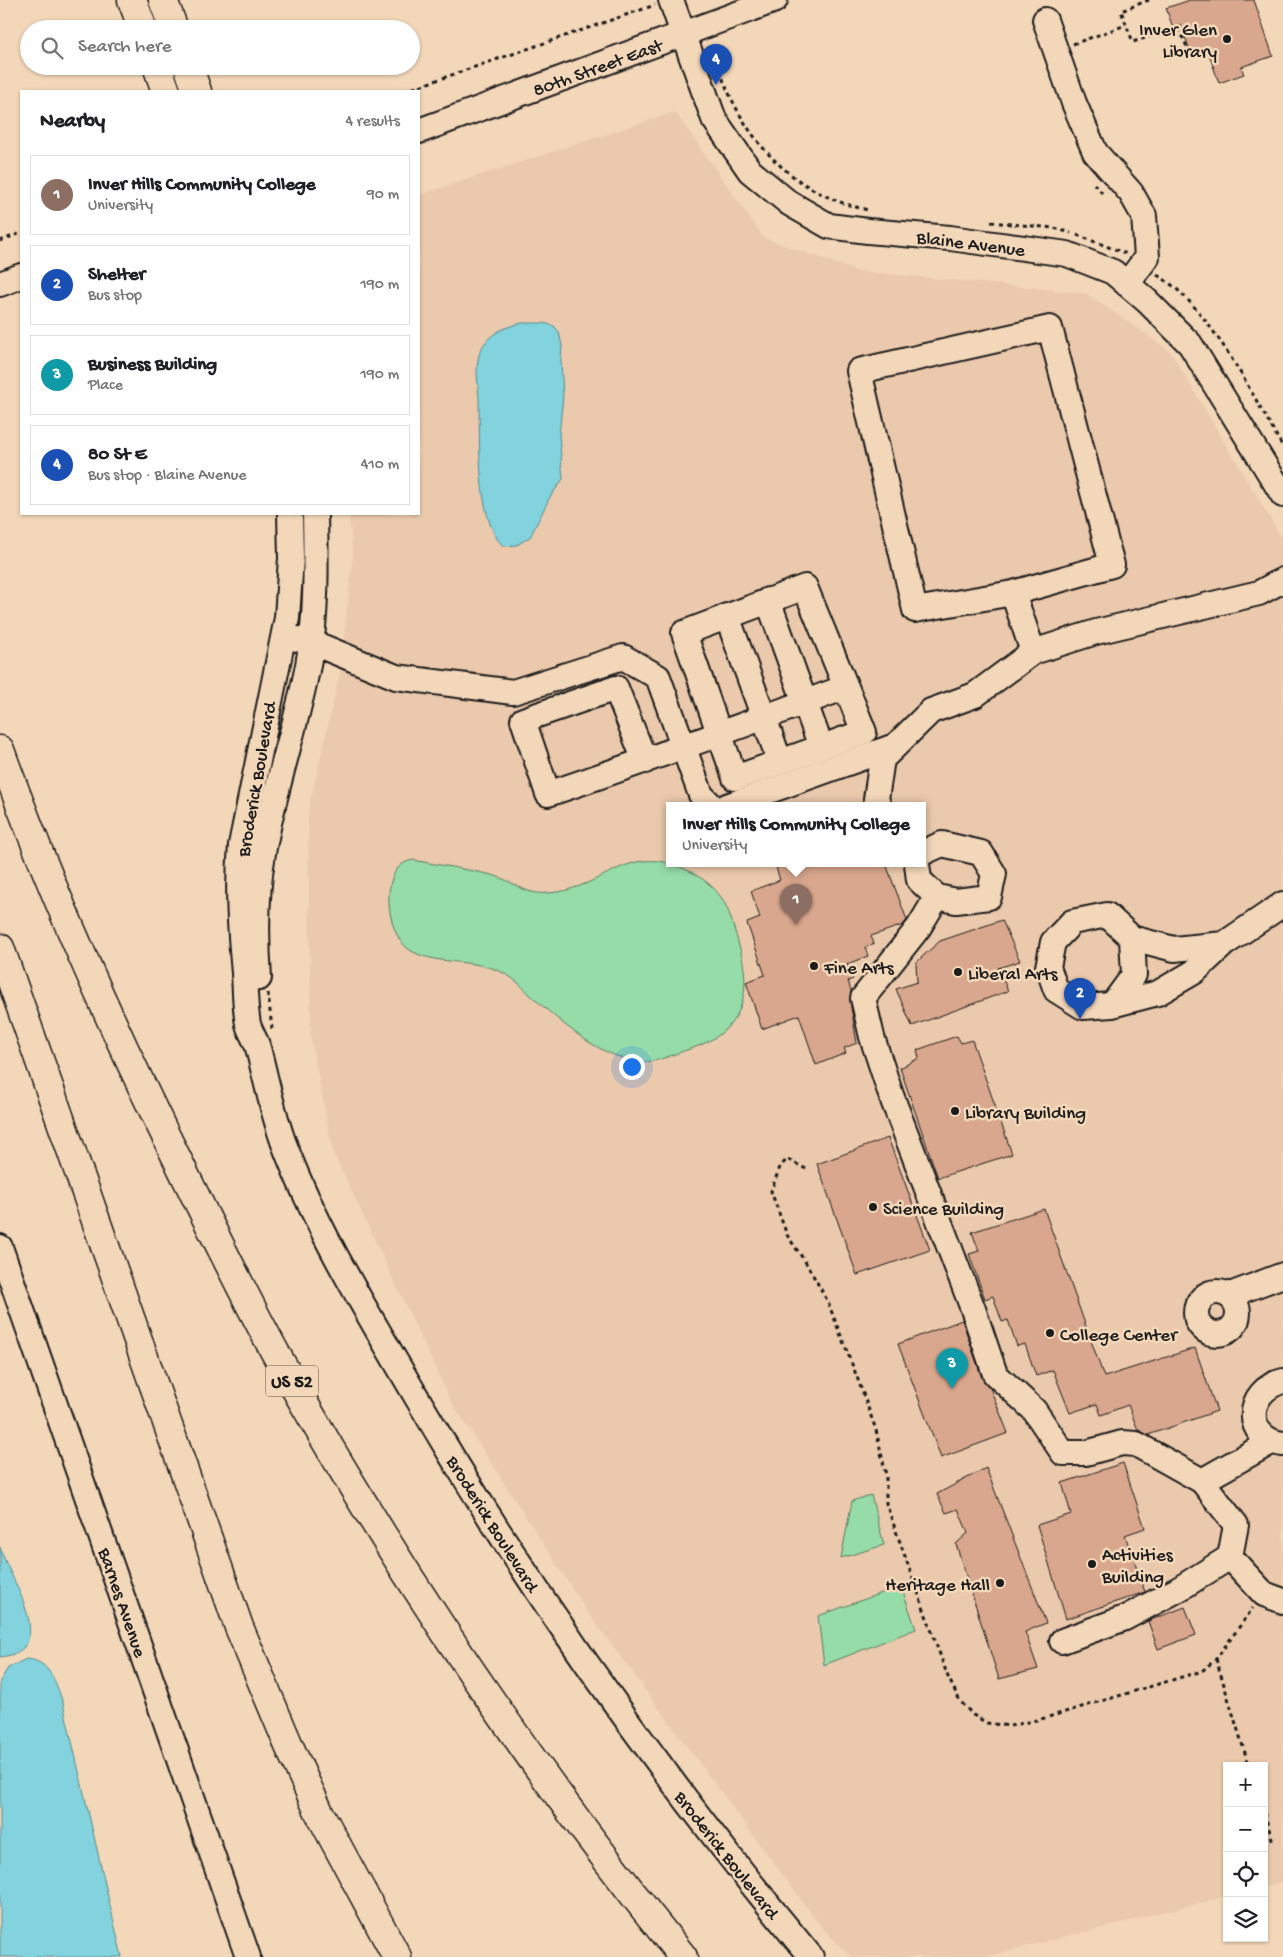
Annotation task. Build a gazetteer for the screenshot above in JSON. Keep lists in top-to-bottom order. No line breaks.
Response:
{"streets":{"highway":["US 52"],"street":["80th Street East","Blaine Avenue","Broderick Boulevard","Barnes Avenue"]},"crossings":[["80th Street East","Blaine Avenue"]],"places":["Inver Glen Library","Fine Arts","Liberal Arts","Library Building","Science Building","College Center","Activities Building","Heritage Hall"],"page":{"search":"Search here","pins":["4","1","2","3"],"heading":["Nearby","4 results"],"list":[{"mark":"1","name":"Inver Hills Community College","note":"University","value":"90 m"},{"mark":"2","name":"Shelter","note":"Bus stop","value":"190 m"},{"mark":"3","name":"Business Building","note":"Place","value":"190 m"},{"mark":"4","name":"80 St E","note":"Bus stop · Blaine Avenue","value":"410 m"}],"popup":["Inver Hills Community College","University"],"map_buttons":["+","−"]}}
